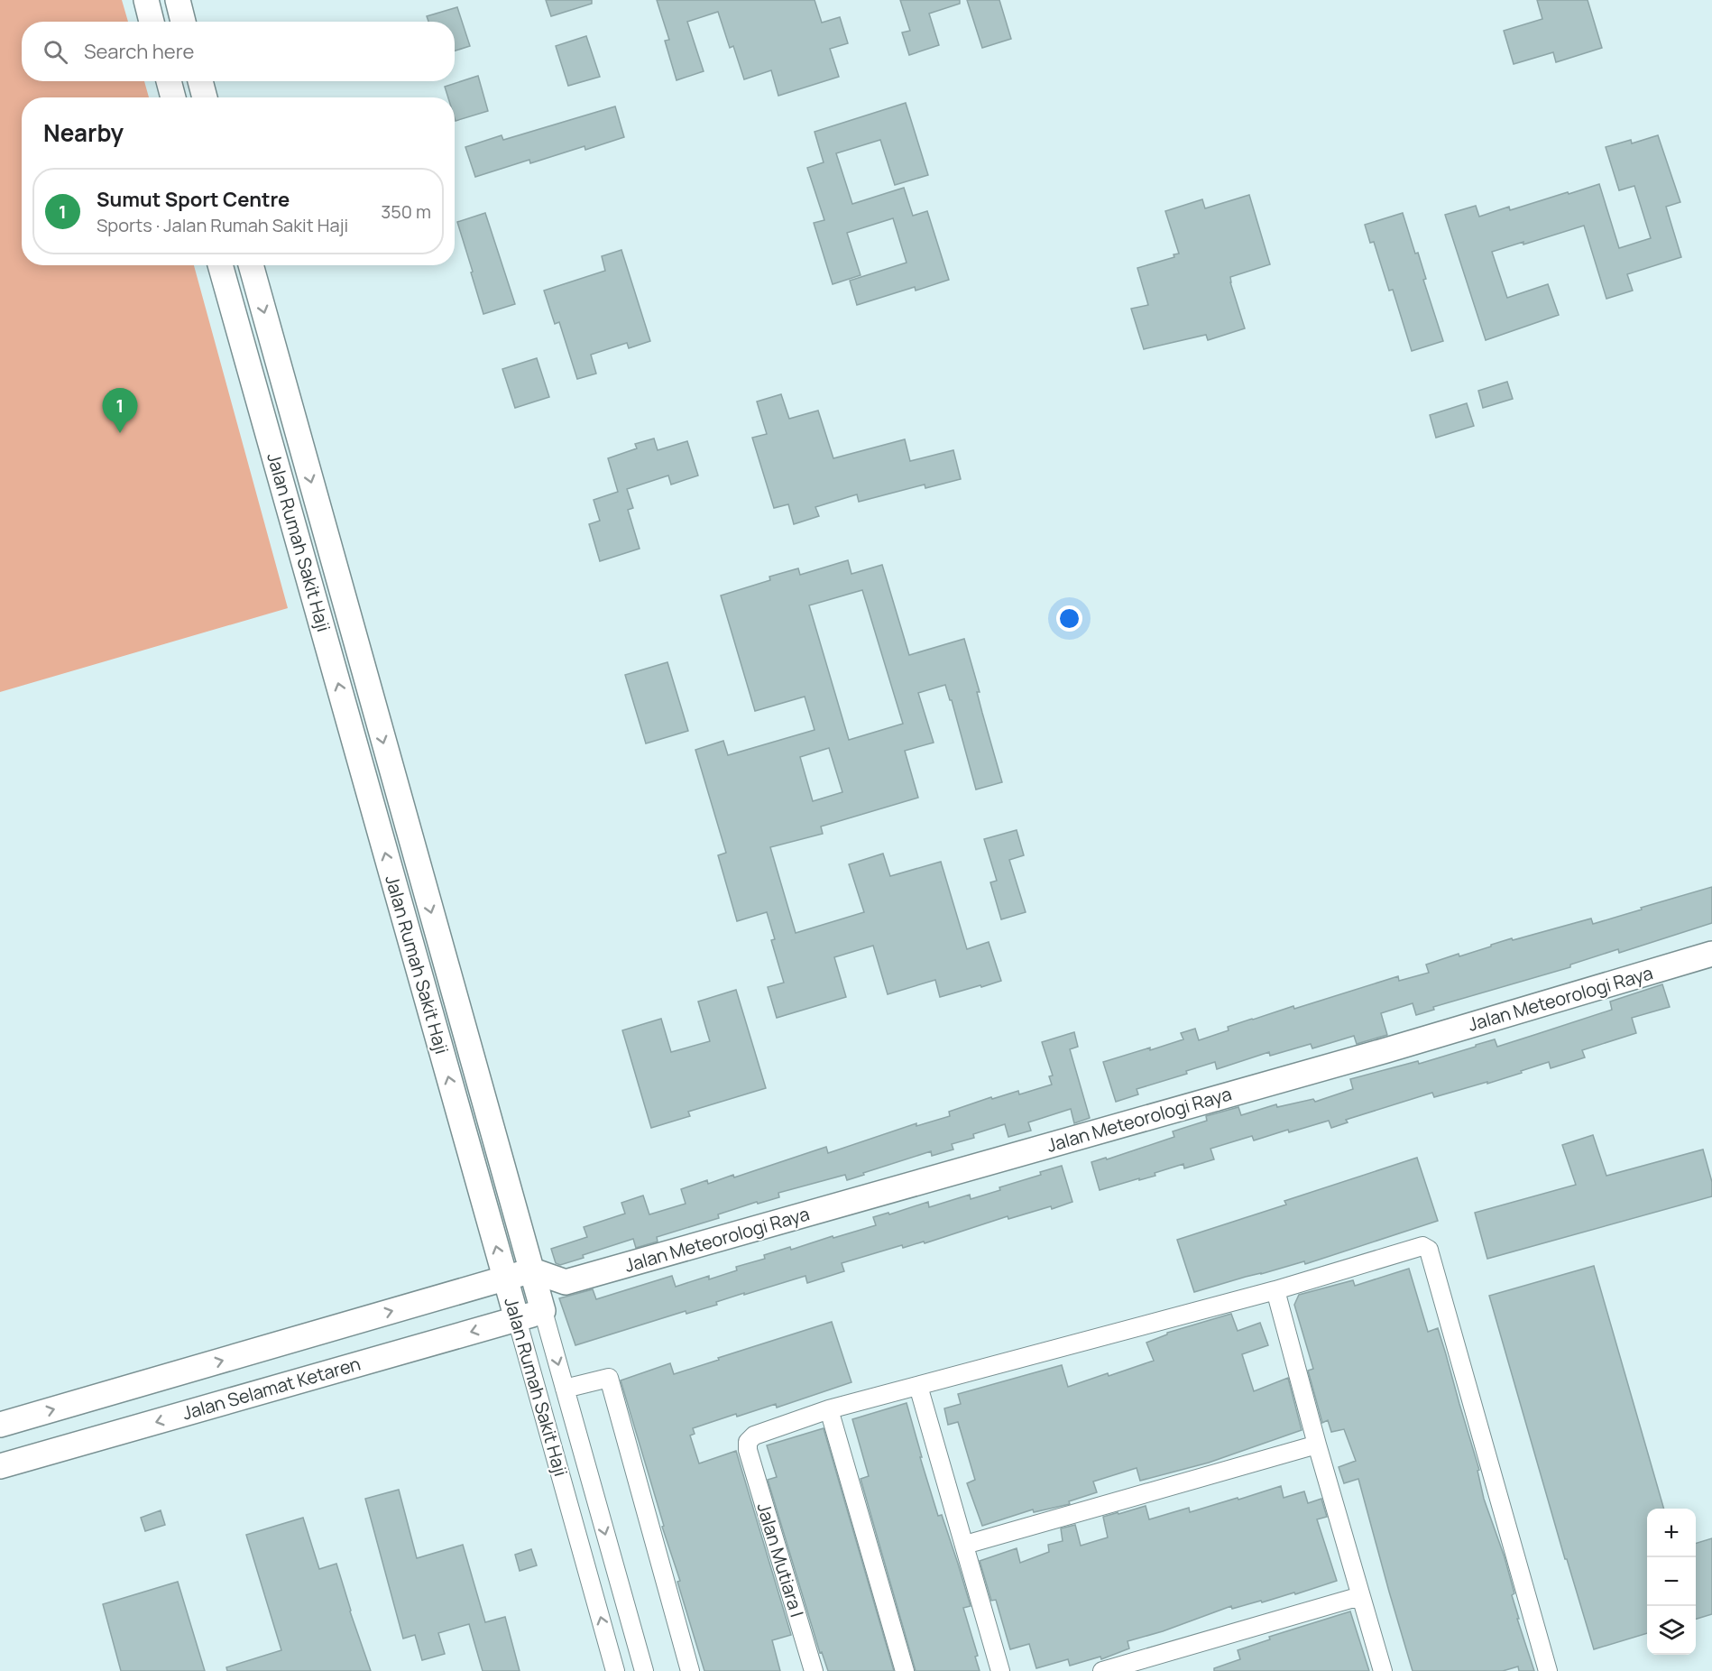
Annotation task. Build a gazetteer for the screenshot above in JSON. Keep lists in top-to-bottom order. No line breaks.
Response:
{"streets":{"street":["Jalan Rumah Sakit Haji","Jalan Meteorologi Raya","Jalan Selamat Ketaren","Jalan Mutiara I"]},"crossings":[["Jalan Rumah Sakit Haji","Jalan Selamat Ketaren"]],"page":{"search":"Search here","heading":"Nearby","list":[{"mark":"1","name":"Sumut Sport Centre","note":"Sports · Jalan Rumah Sakit Haji","value":"350 m"}],"pins":"1","map_buttons":["+","−"]}}
